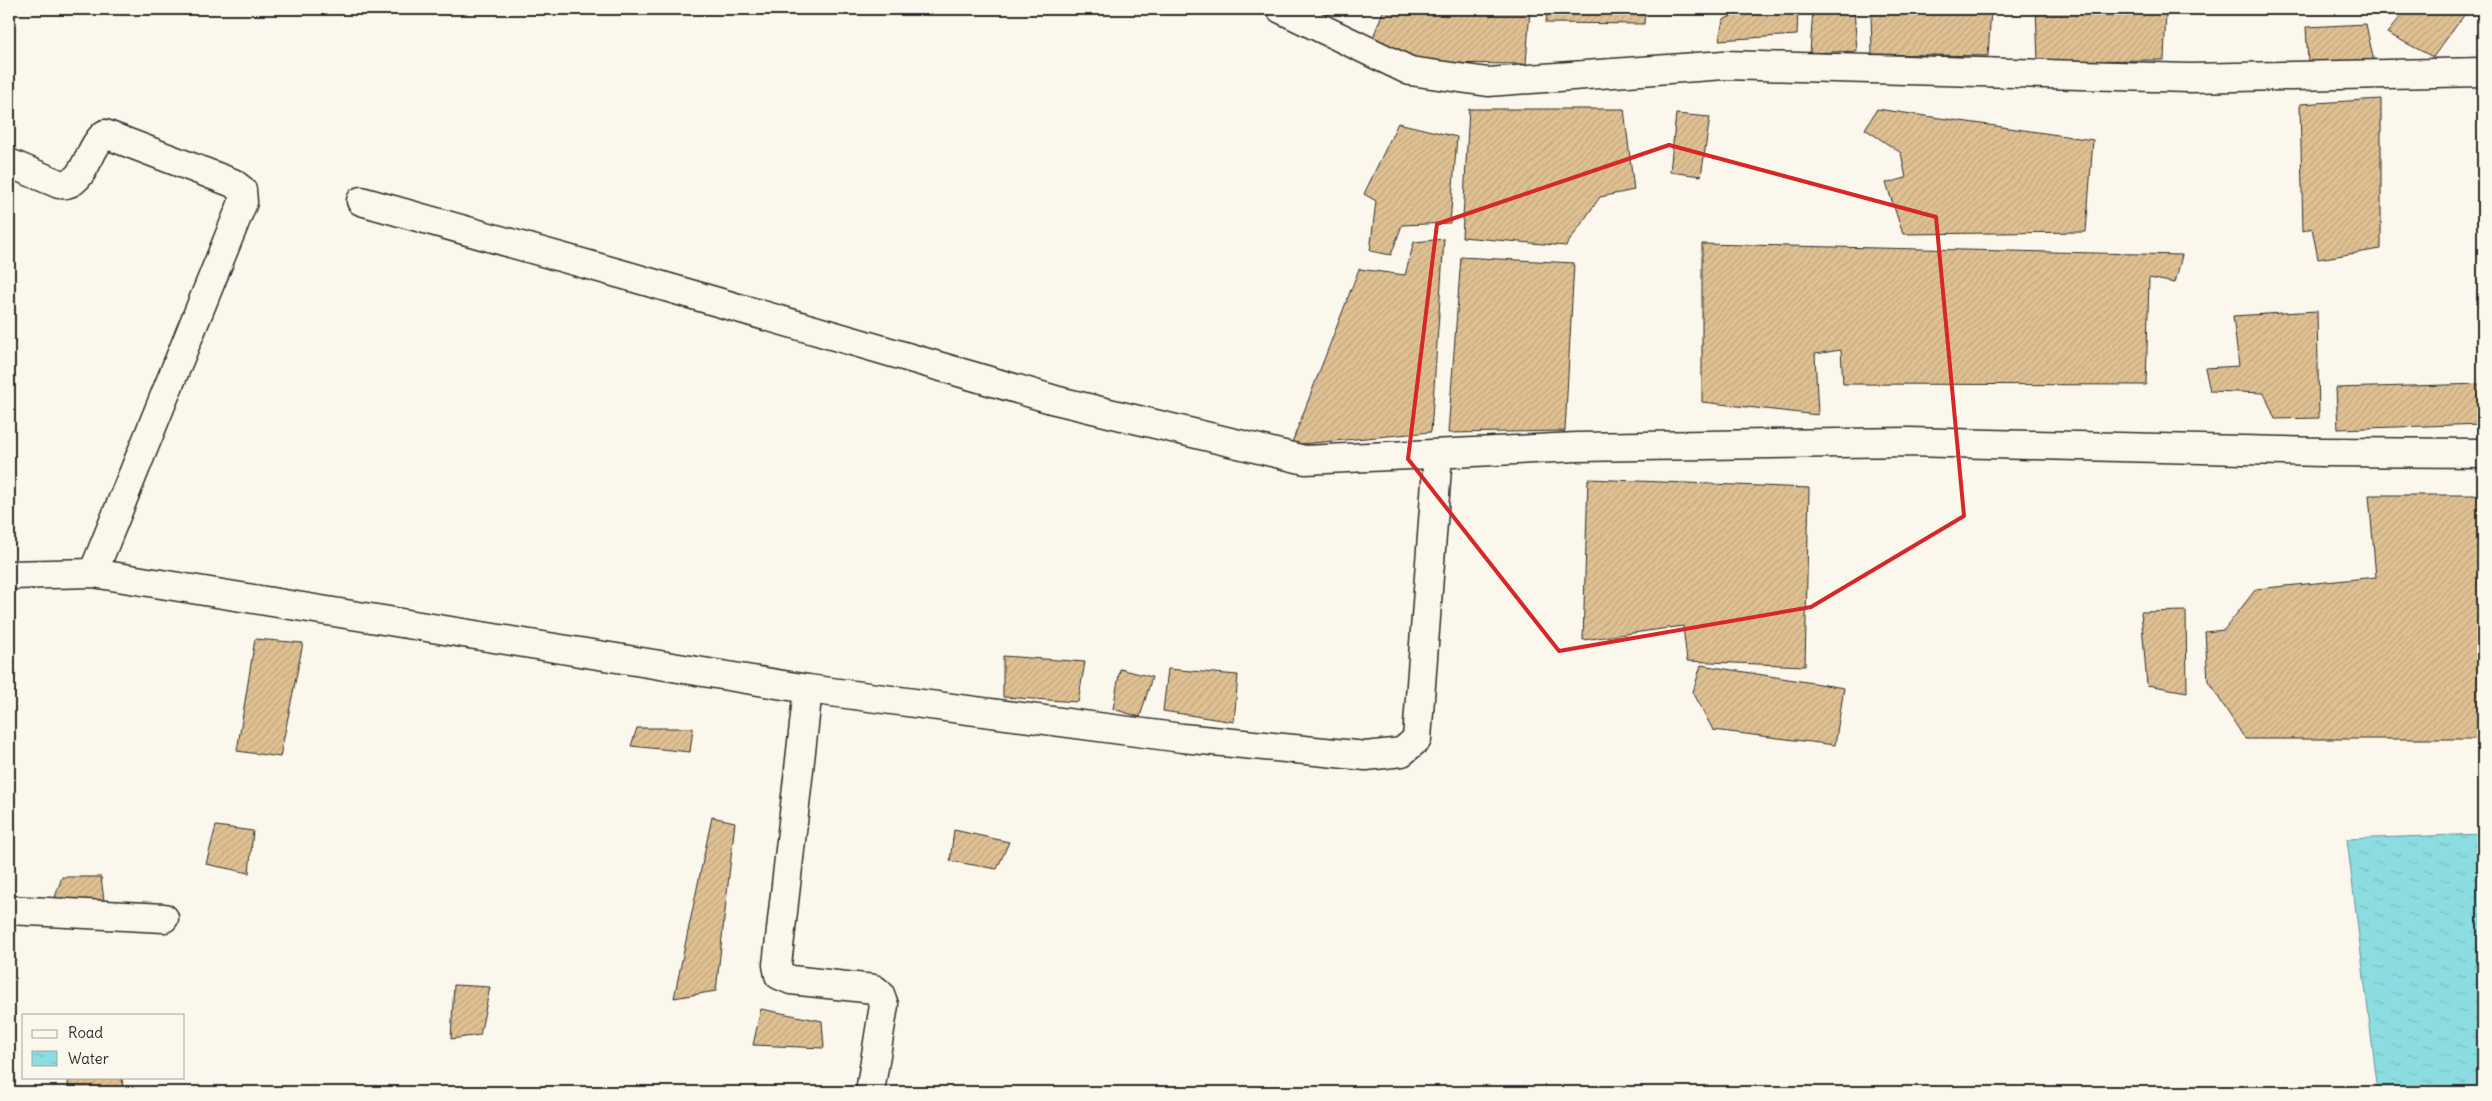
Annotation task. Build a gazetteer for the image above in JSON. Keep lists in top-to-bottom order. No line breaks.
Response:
{"legend":["Road","Water"]}
